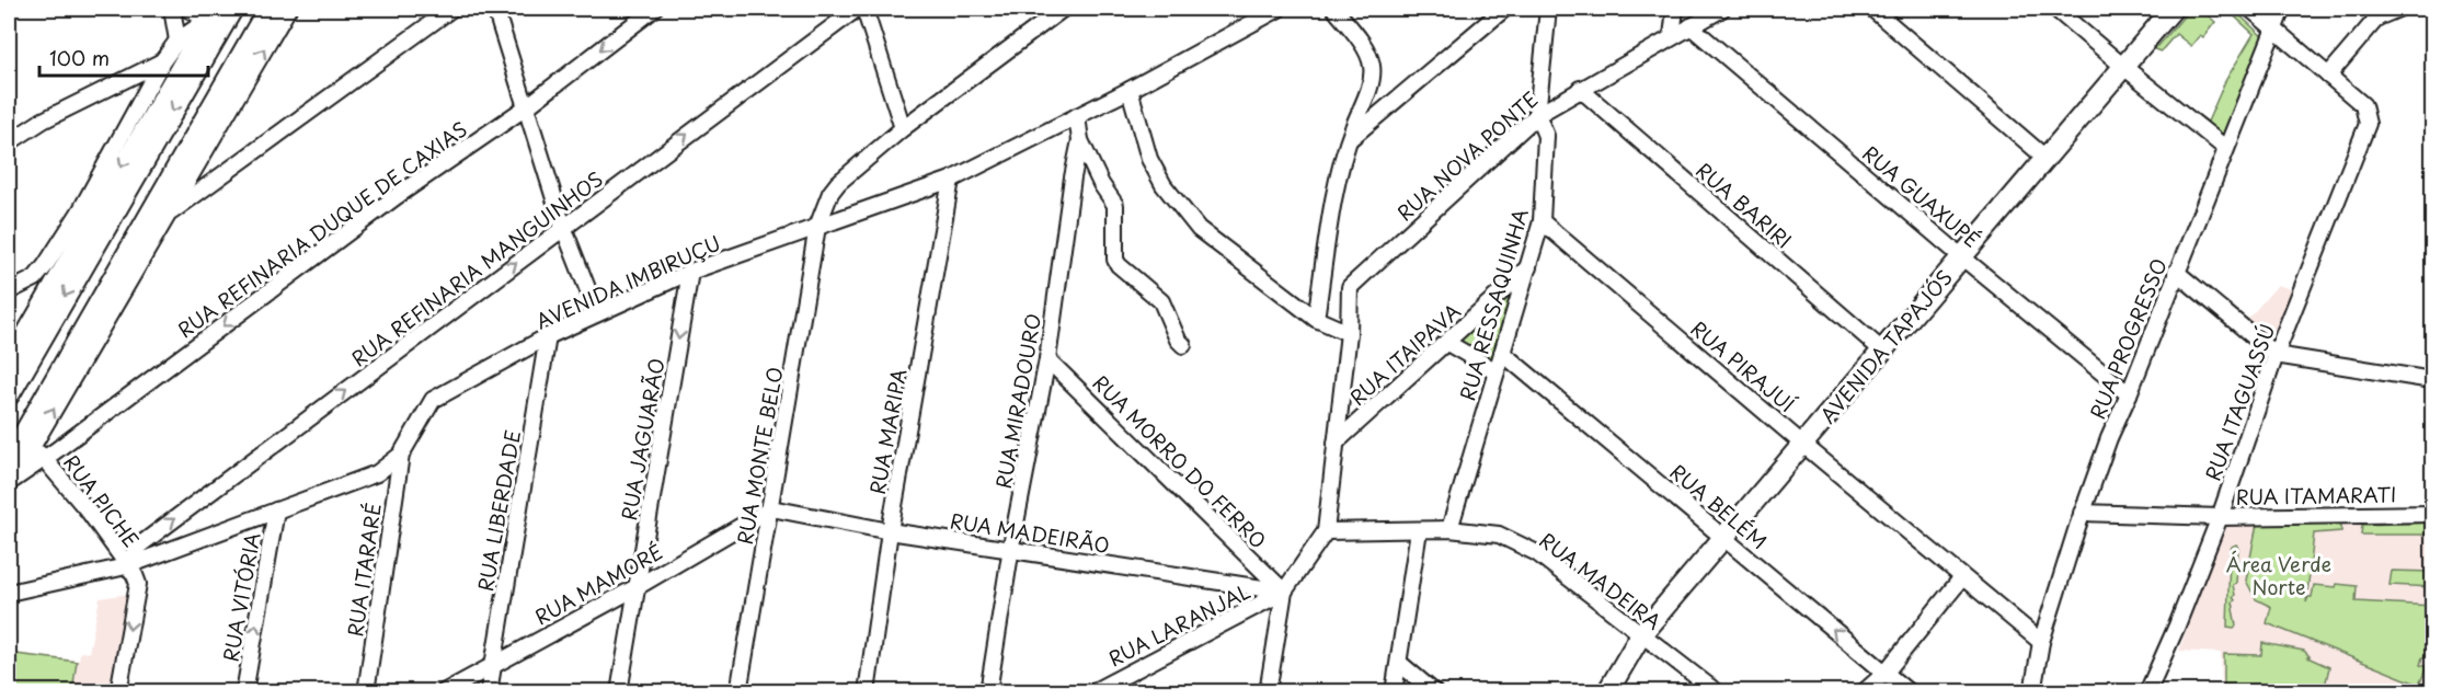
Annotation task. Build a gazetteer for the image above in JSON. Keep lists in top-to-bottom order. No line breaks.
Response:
{"streets":{"main road":["AVENIDA TAPAJÓS"],"street":["RUA NOVA PONTE","RUA GUAXUPÉ","RUA BARIRI","RUA REFINARIA DUQUE DE CAXIAS","RUA REFINARIA MANGUINHOS","AVENIDA IMBIRUÇU","RUA RESSAQUINHA","RUA PROGRESSO","RUA ITAIPAVA","RUA PIRAJUÍ","RUA MIRADOURO","RUA ITAGUASSÚ","RUA MARIPA","RUA JAGUARÃO","RUA MONTE BELO","RUA MORRO DO FERRO","RUA ITAMARATI","RUA PICHE","RUA BELÉM","RUA LIBERDADE","RUA MADEIRÃO","RUA ITARARÉ","RUA MADEIRA","RUA MAMORÉ","RUA VITÓRIA","RUA LARANJAL"]},"crossings":[["RUA NOVA PONTE","RUA GUAXUPÉ"],["RUA NOVA PONTE","RUA BARIRI"],["RUA NOVA PONTE","RUA RESSAQUINHA"],["RUA GUAXUPÉ","RUA PROGRESSO"],["RUA GUAXUPÉ","AVENIDA TAPAJÓS"],["RUA BARIRI","AVENIDA TAPAJÓS"],["RUA REFINARIA DUQUE DE CAXIAS","RUA PICHE"],["RUA REFINARIA MANGUINHOS","AVENIDA IMBIRUÇU"],["RUA REFINARIA MANGUINHOS","RUA PICHE"],["AVENIDA IMBIRUÇU","RUA MIRADOURO"],["AVENIDA IMBIRUÇU","RUA MARIPA"],["AVENIDA IMBIRUÇU","RUA JAGUARÃO"],["AVENIDA IMBIRUÇU","RUA MONTE BELO"],["AVENIDA IMBIRUÇU","RUA PICHE"],["AVENIDA IMBIRUÇU","RUA LIBERDADE"],["AVENIDA IMBIRUÇU","RUA ITARARÉ"],["AVENIDA IMBIRUÇU","RUA VITÓRIA"],["RUA RESSAQUINHA","RUA ITAIPAVA"],["RUA RESSAQUINHA","RUA PIRAJUÍ"],["RUA RESSAQUINHA","RUA BELÉM"],["RUA RESSAQUINHA","RUA MADEIRA"],["RUA PROGRESSO","RUA PIRAJUÍ"],["RUA PROGRESSO","RUA ITAMARATI"],["AVENIDA TAPAJÓS","RUA PIRAJUÍ"],["AVENIDA TAPAJÓS","RUA BELÉM"],["AVENIDA TAPAJÓS","RUA MADEIRA"],["RUA MIRADOURO","RUA MORRO DO FERRO"],["RUA MIRADOURO","RUA MADEIRÃO"],["RUA ITAGUASSÚ","RUA ITAMARATI"],["RUA MARIPA","RUA MADEIRÃO"],["RUA JAGUARÃO","RUA MAMORÉ"],["RUA MONTE BELO","RUA MADEIRÃO"],["RUA MONTE BELO","RUA MAMORÉ"],["RUA MORRO DO FERRO","RUA MADEIRÃO"],["RUA MORRO DO FERRO","RUA LARANJAL"],["RUA LIBERDADE","RUA MAMORÉ"],["RUA MADEIRÃO","RUA MAMORÉ"],["RUA MADEIRÃO","RUA LARANJAL"]],"one_way":["RUA REFINARIA MANGUINHOS","RUA JAGUARÃO","RUA PICHE","RUA BELÉM","RUA VITÓRIA"],"parks":["Área Verde Norte"],"scale_bar":"100 m"}
